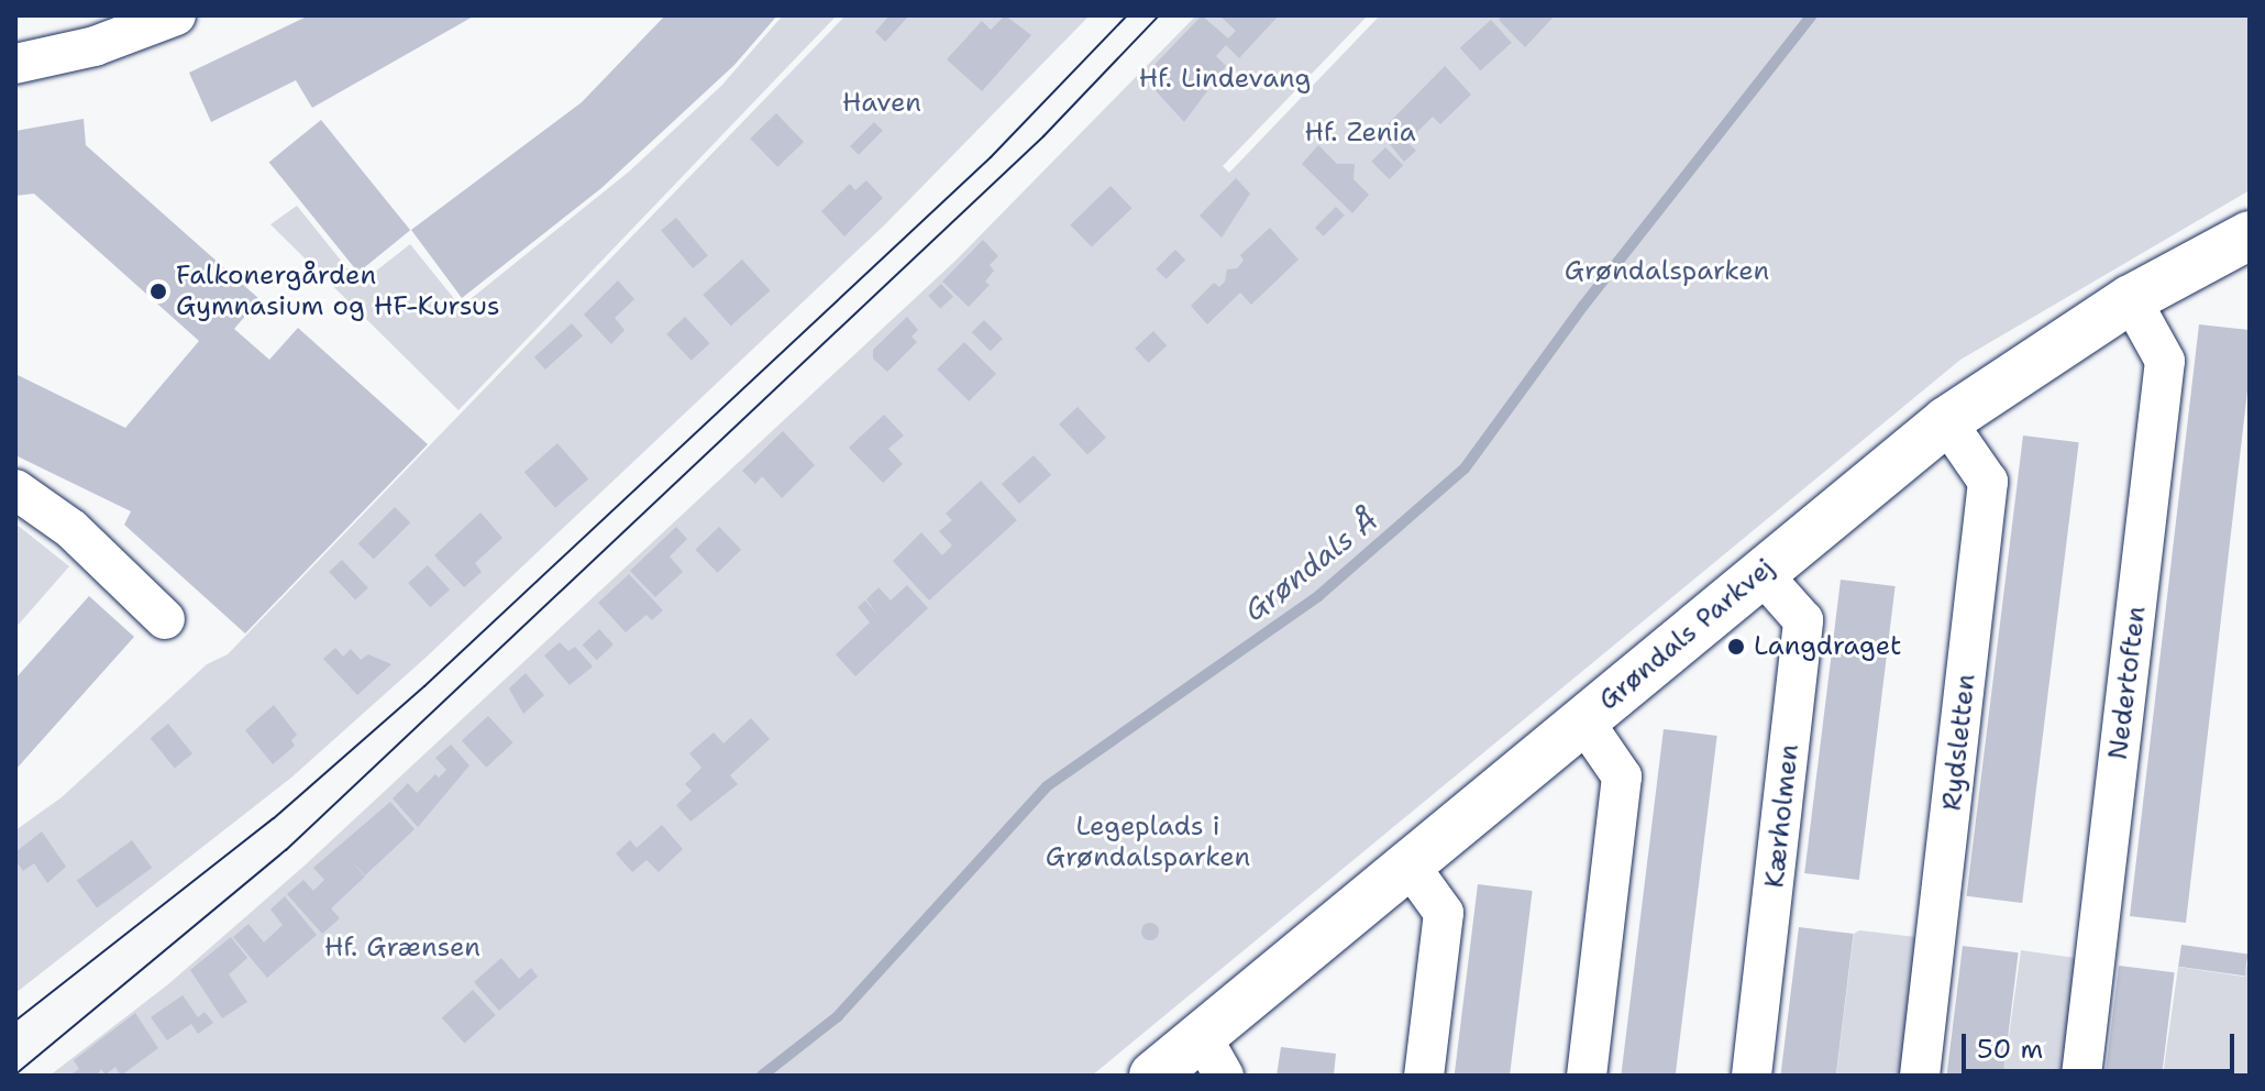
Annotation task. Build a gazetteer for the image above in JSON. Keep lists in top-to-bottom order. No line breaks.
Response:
{"streets":{"main road":["Grøndals Parkvej"],"street":["Nedertoften","Rydsletten","Kærholmen"]},"crossings":[["Grøndals Parkvej","Nedertoften"],["Grøndals Parkvej","Rydsletten"],["Grøndals Parkvej","Kærholmen"]],"water":["Grøndals Å"],"parks":["Hf. Lindevang","Haven","Hf. Zenia","Grøndalsparken","Legeplads i Grøndalsparken","Hf. Grænsen"],"places":["Falkonergården Gymnasium og HF-Kursus","Langdraget"],"scale_bar":"50 m"}
